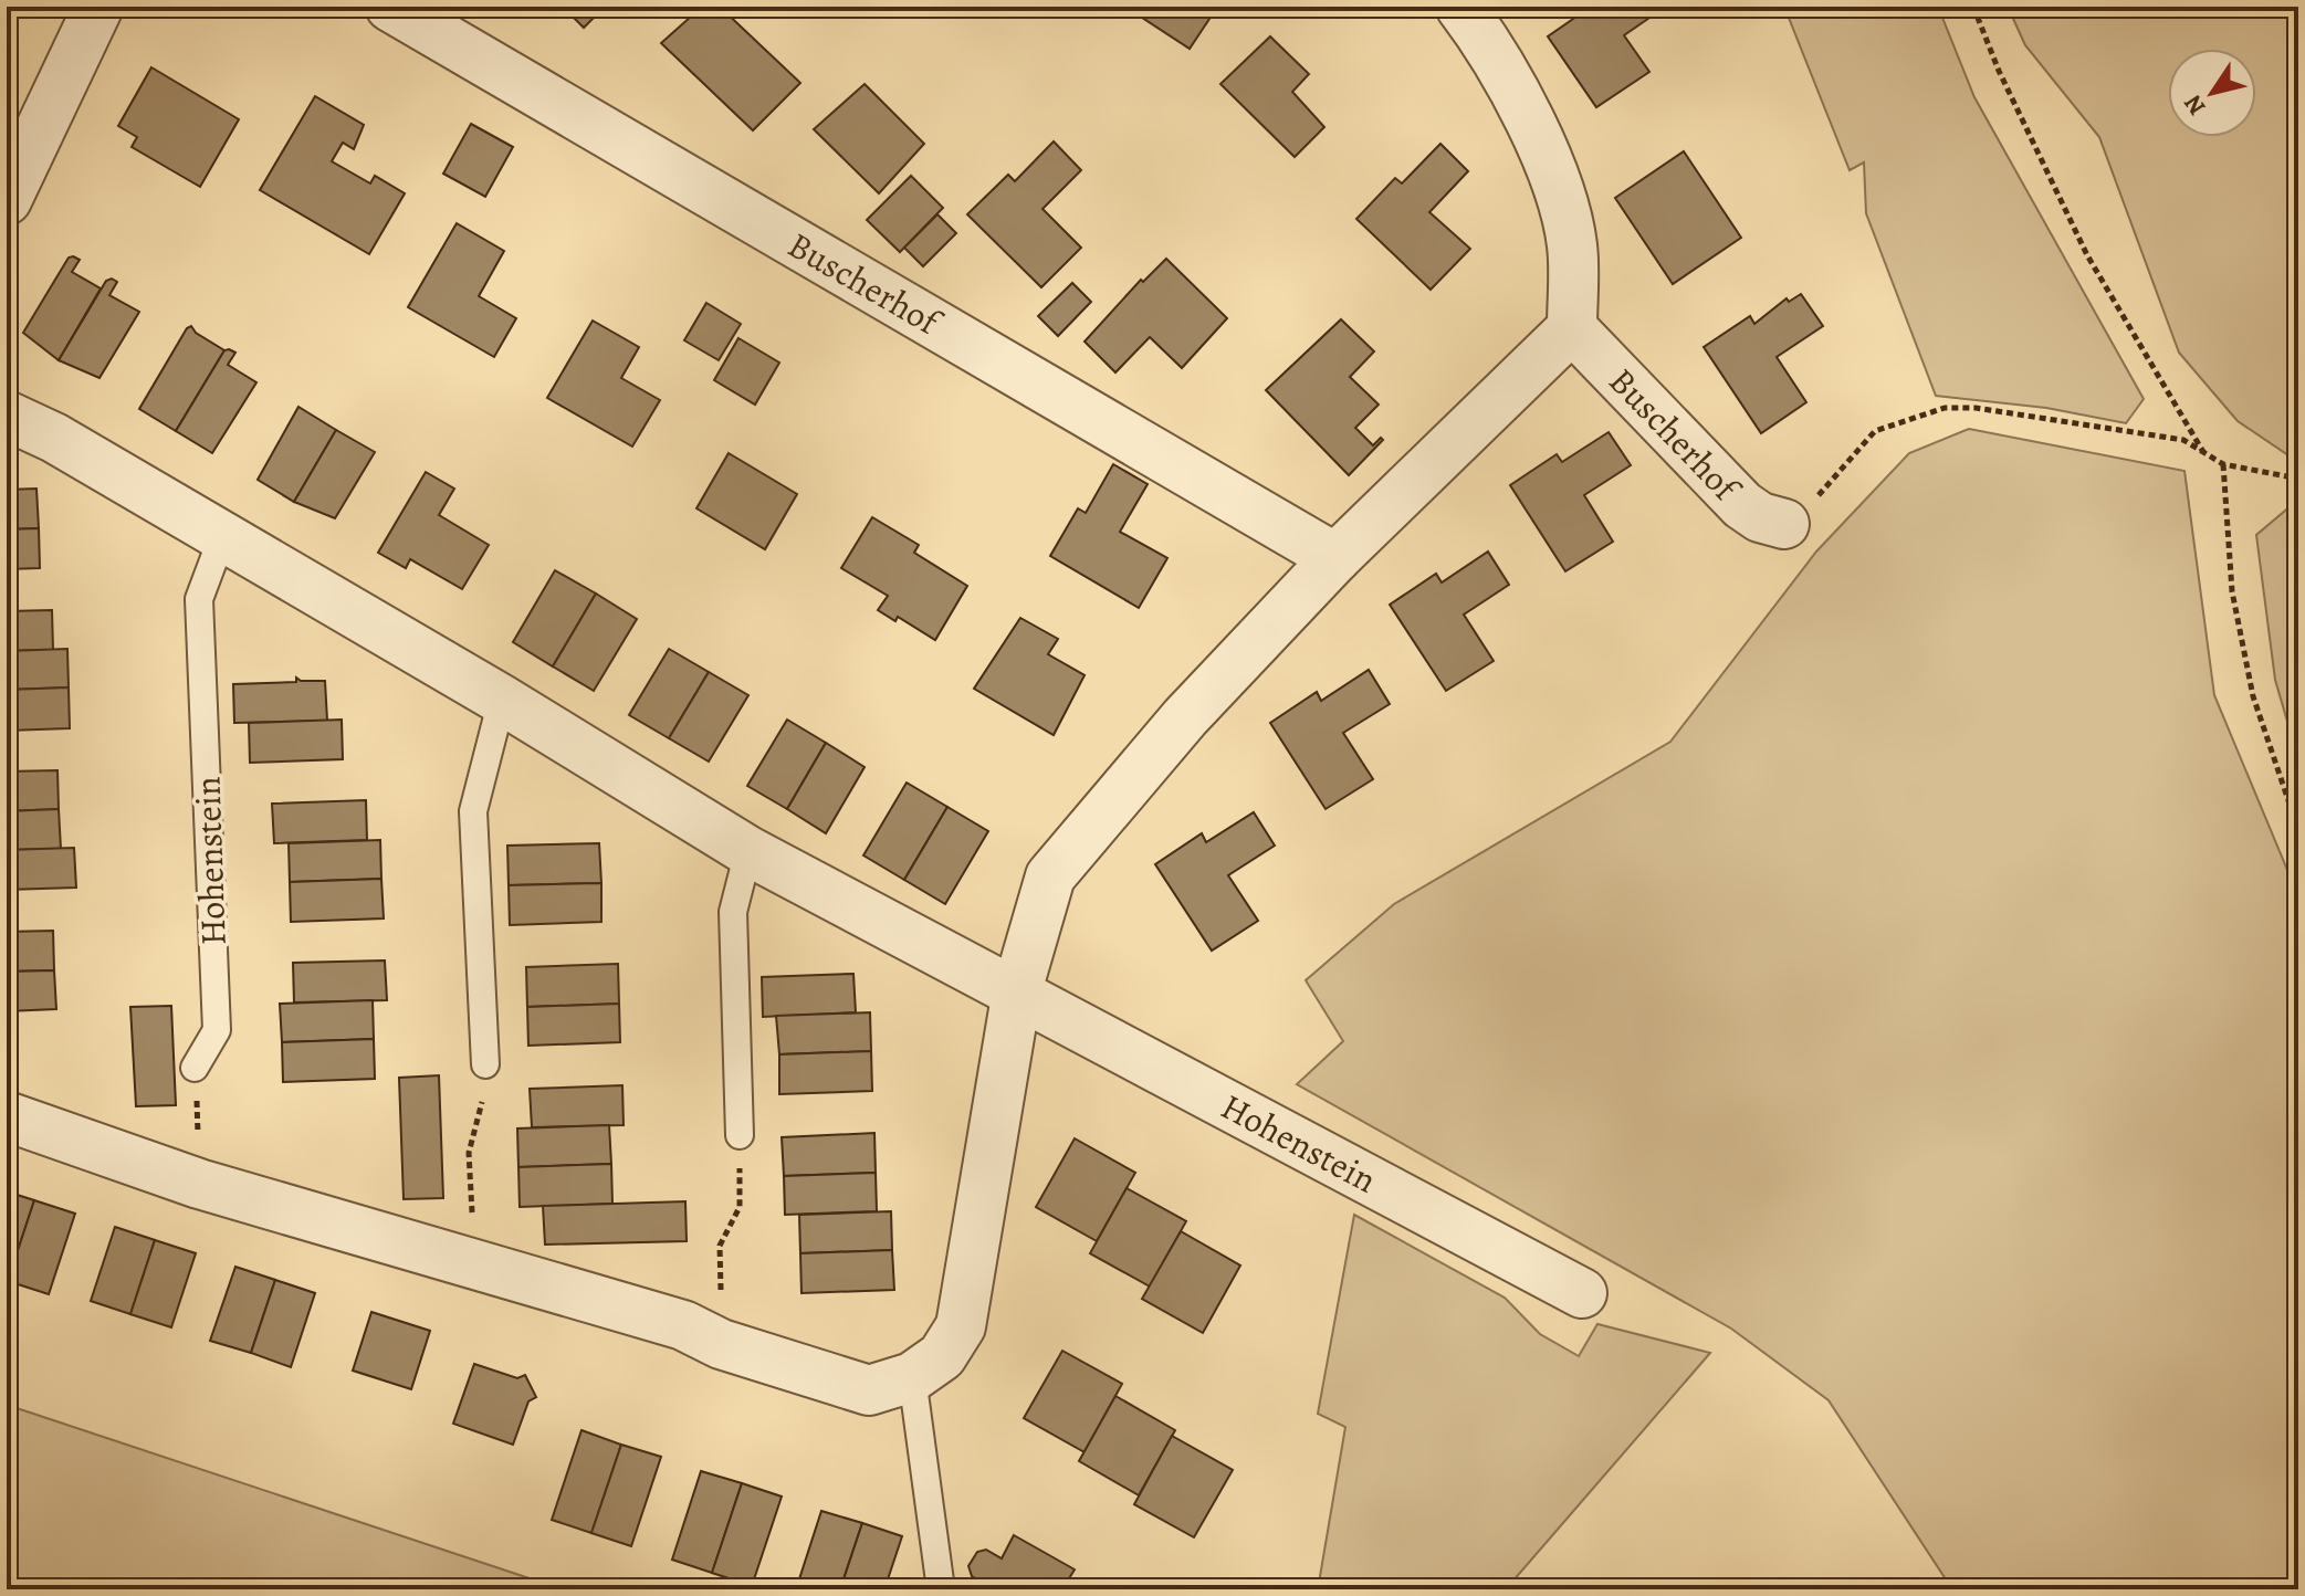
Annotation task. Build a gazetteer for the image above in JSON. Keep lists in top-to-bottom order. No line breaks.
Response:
{"streets":{"street":["Buscherhof","Hohenstein"]},"north":"bottom left"}
